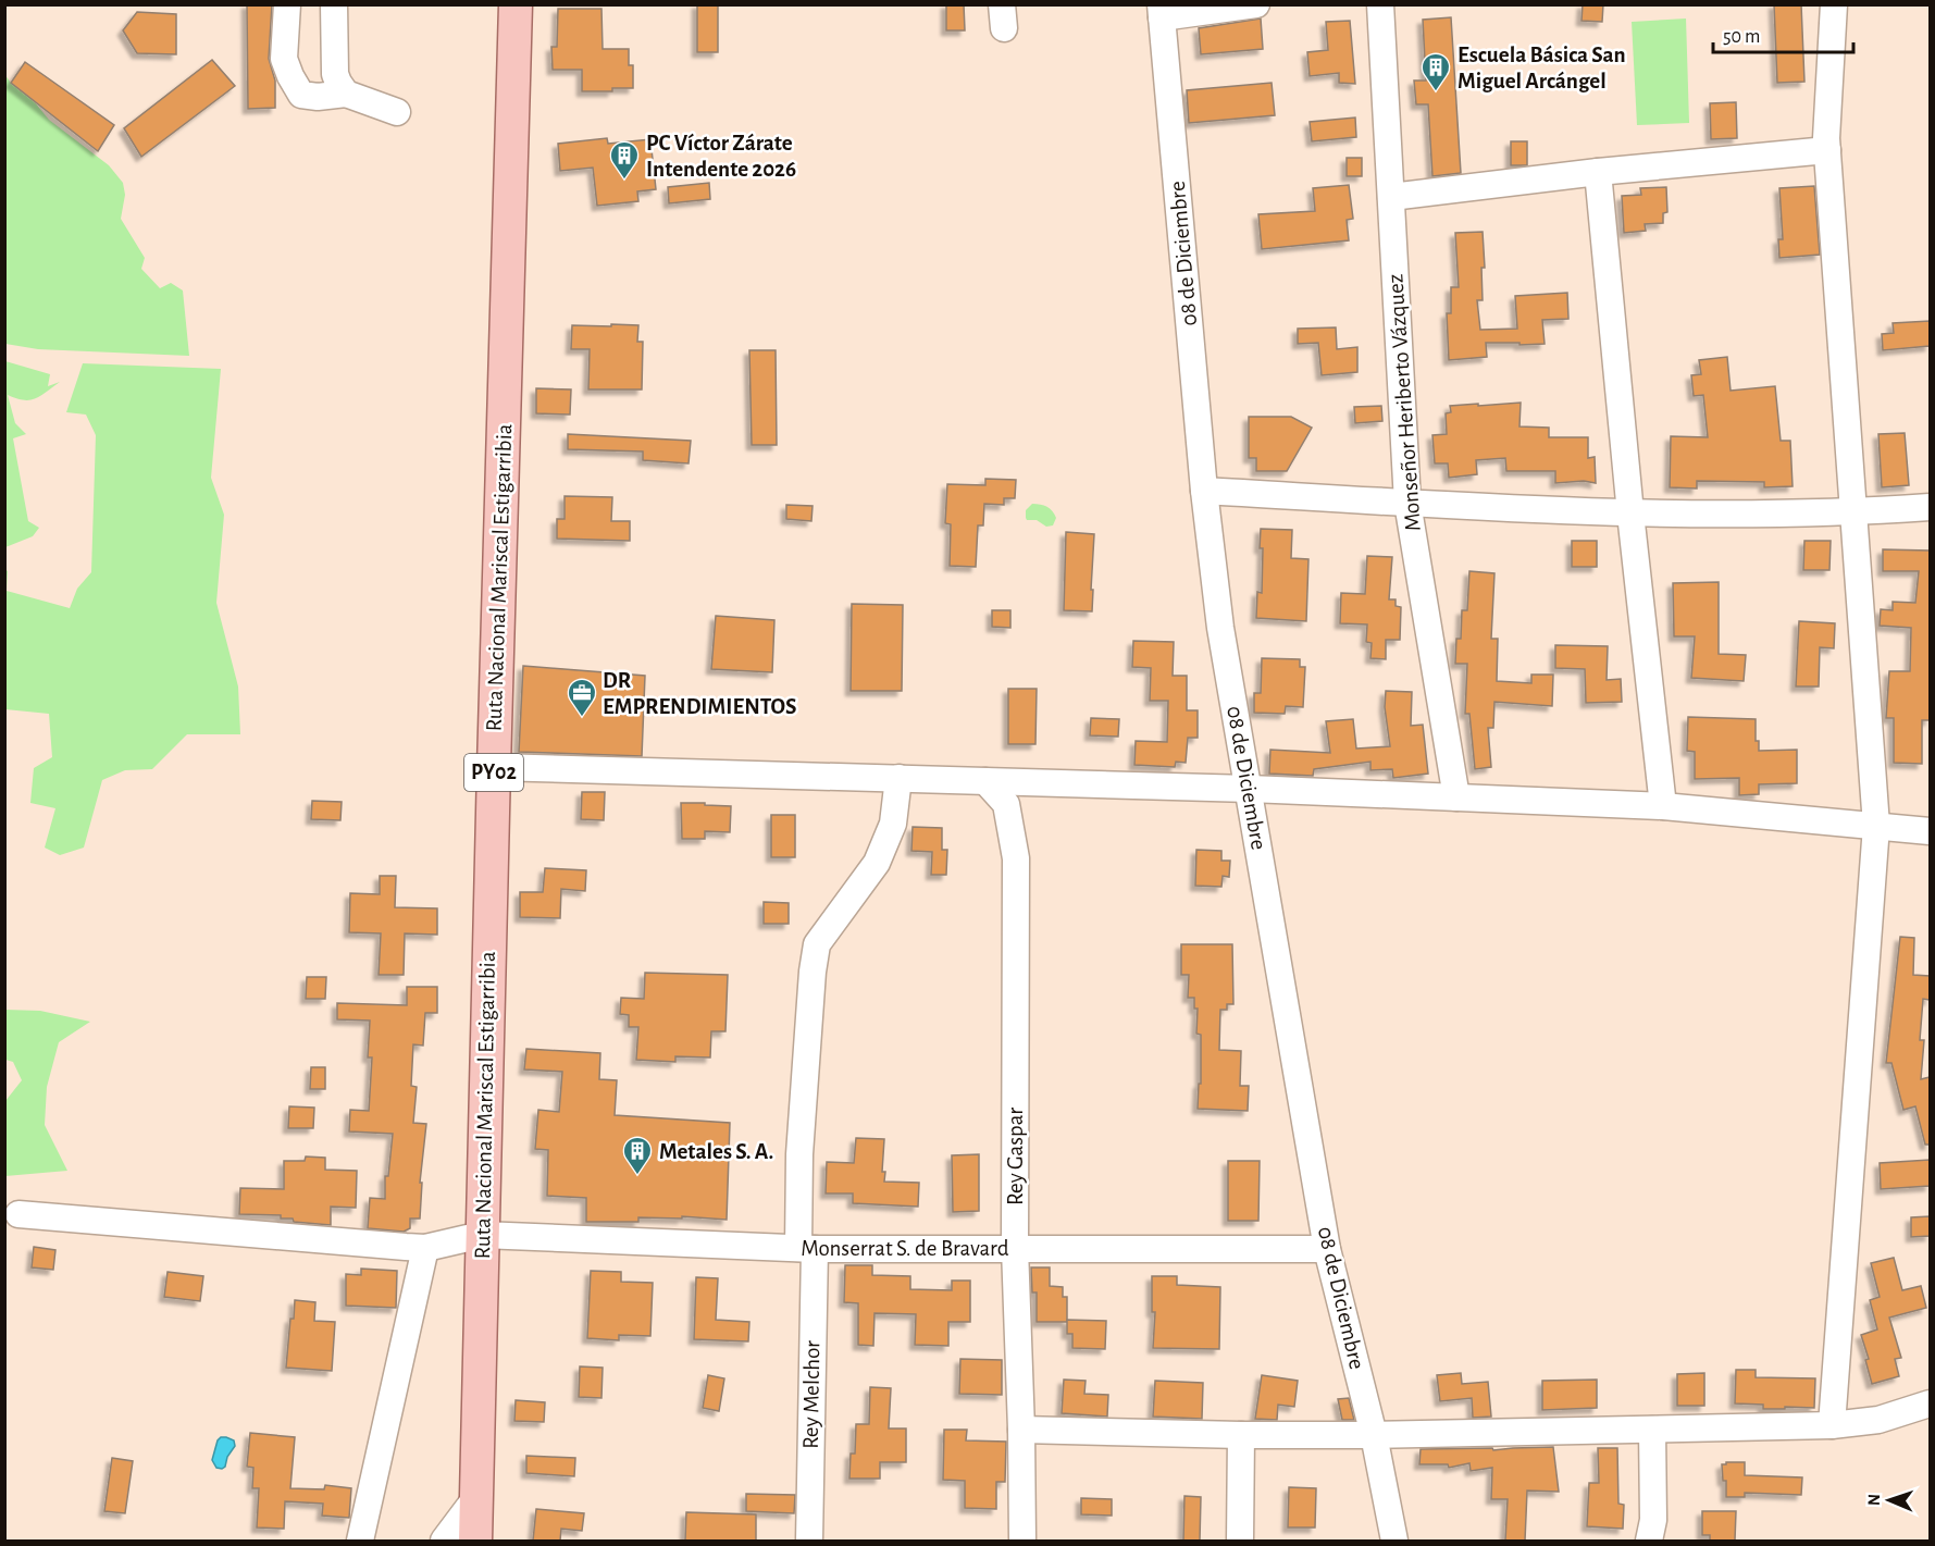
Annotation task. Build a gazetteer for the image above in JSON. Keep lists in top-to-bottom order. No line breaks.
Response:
{"streets":{"main road":["Ruta Nacional Mariscal Estigarribia","PY02"],"street":["08 de Diciembre","Monseñor Heriberto Vázquez","Rey Gaspar","Monserrat S. de Bravard","Rey Melchor"]},"crossings":[["08 de Diciembre","Monserrat S. de Bravard"],["Ruta Nacional Mariscal Estigarribia","Monserrat S. de Bravard"],["Rey Gaspar","Monserrat S. de Bravard"],["Monserrat S. de Bravard","Rey Melchor"]],"places":{"building":["Escuela Básica San Miguel Arcángel","PC Víctor Zárate Intendente 2026","Metales S. A."],"office":["DR EMPRENDIMIENTOS"]},"scale_bar":"50 m","north":"left"}
